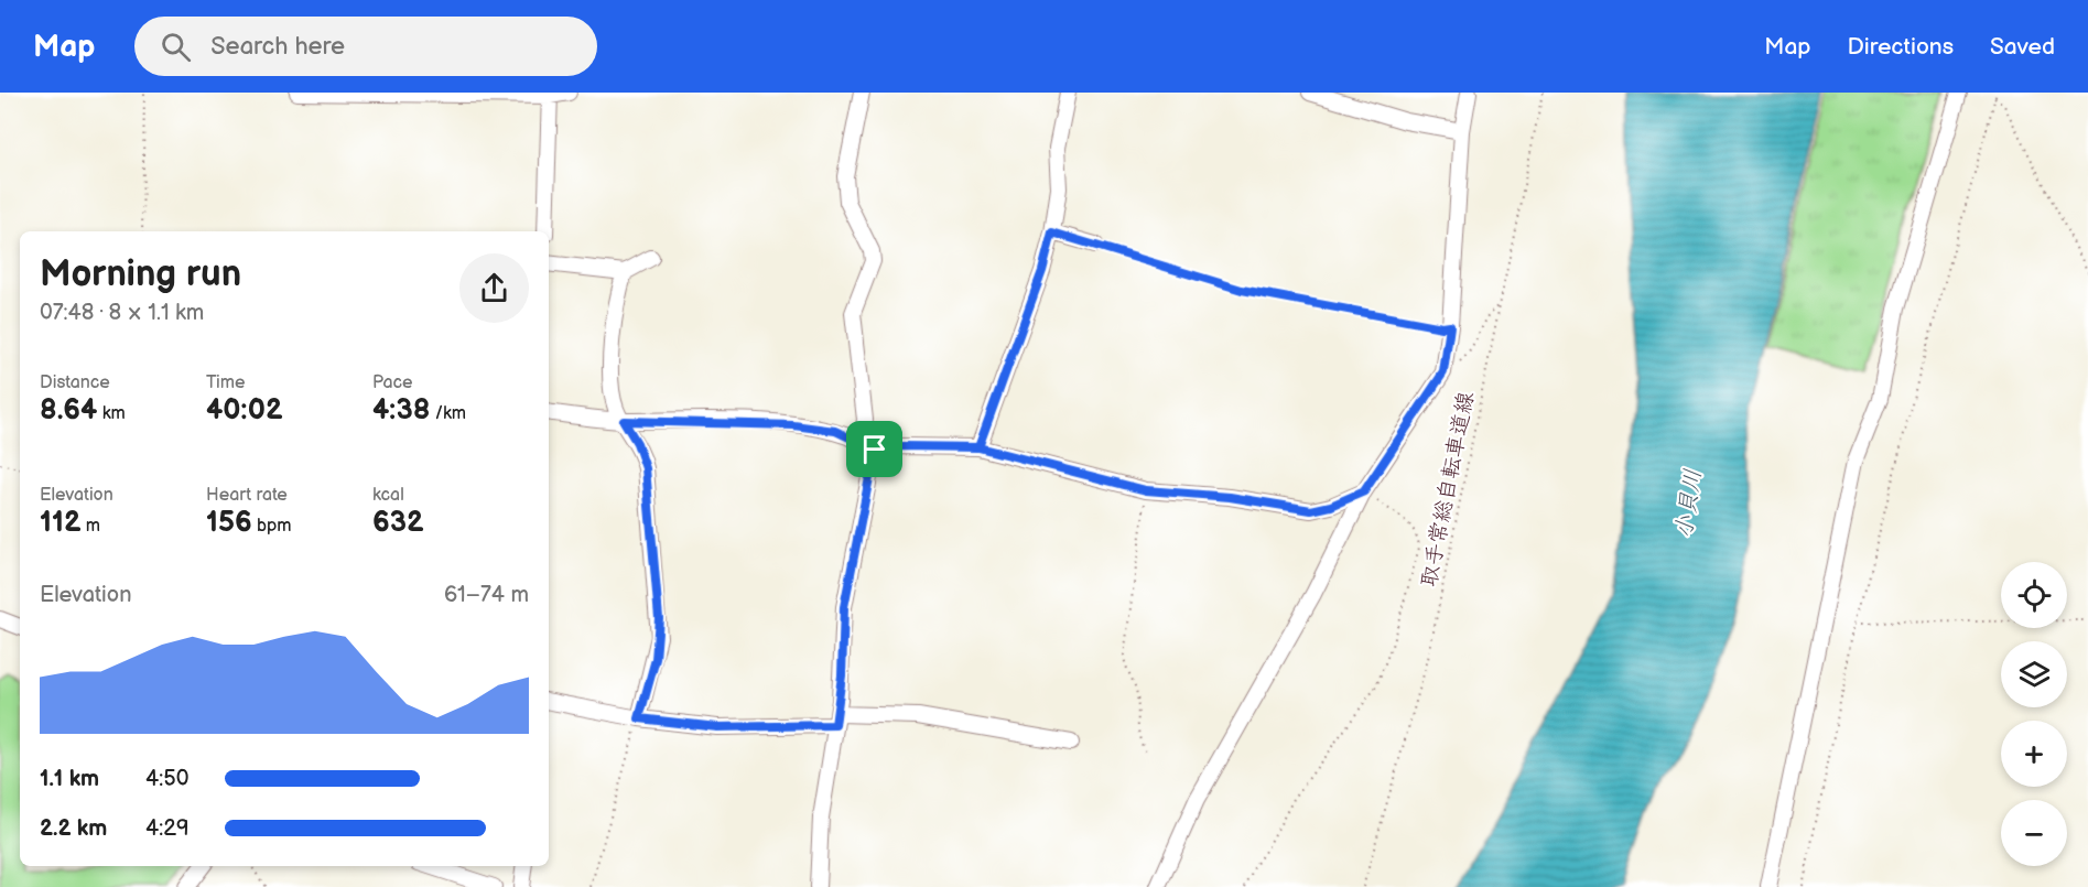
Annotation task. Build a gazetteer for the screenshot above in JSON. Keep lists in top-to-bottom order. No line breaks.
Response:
{"streets":{"path":["取手常総自転車道線"]},"water":["小貝川"],"page":{"header":"Map","search":"Search here","nav":["Map","Directions","Saved"],"heading":["Morning run","07:48 · 8 × 1.1 km"],"stats":[["Distance","8.64 km"],["Time","40:02"],["Pace","4:38 /km"],["Elevation","112 m"],["Heart rate","156 bpm"],["kcal","632"]],"map_buttons":["+","−"],"chart":["Elevation","61–74 m"],"list":[{"name":"1.1 km","note":"4:50"},{"name":"2.2 km","note":"4:29"}]}}
